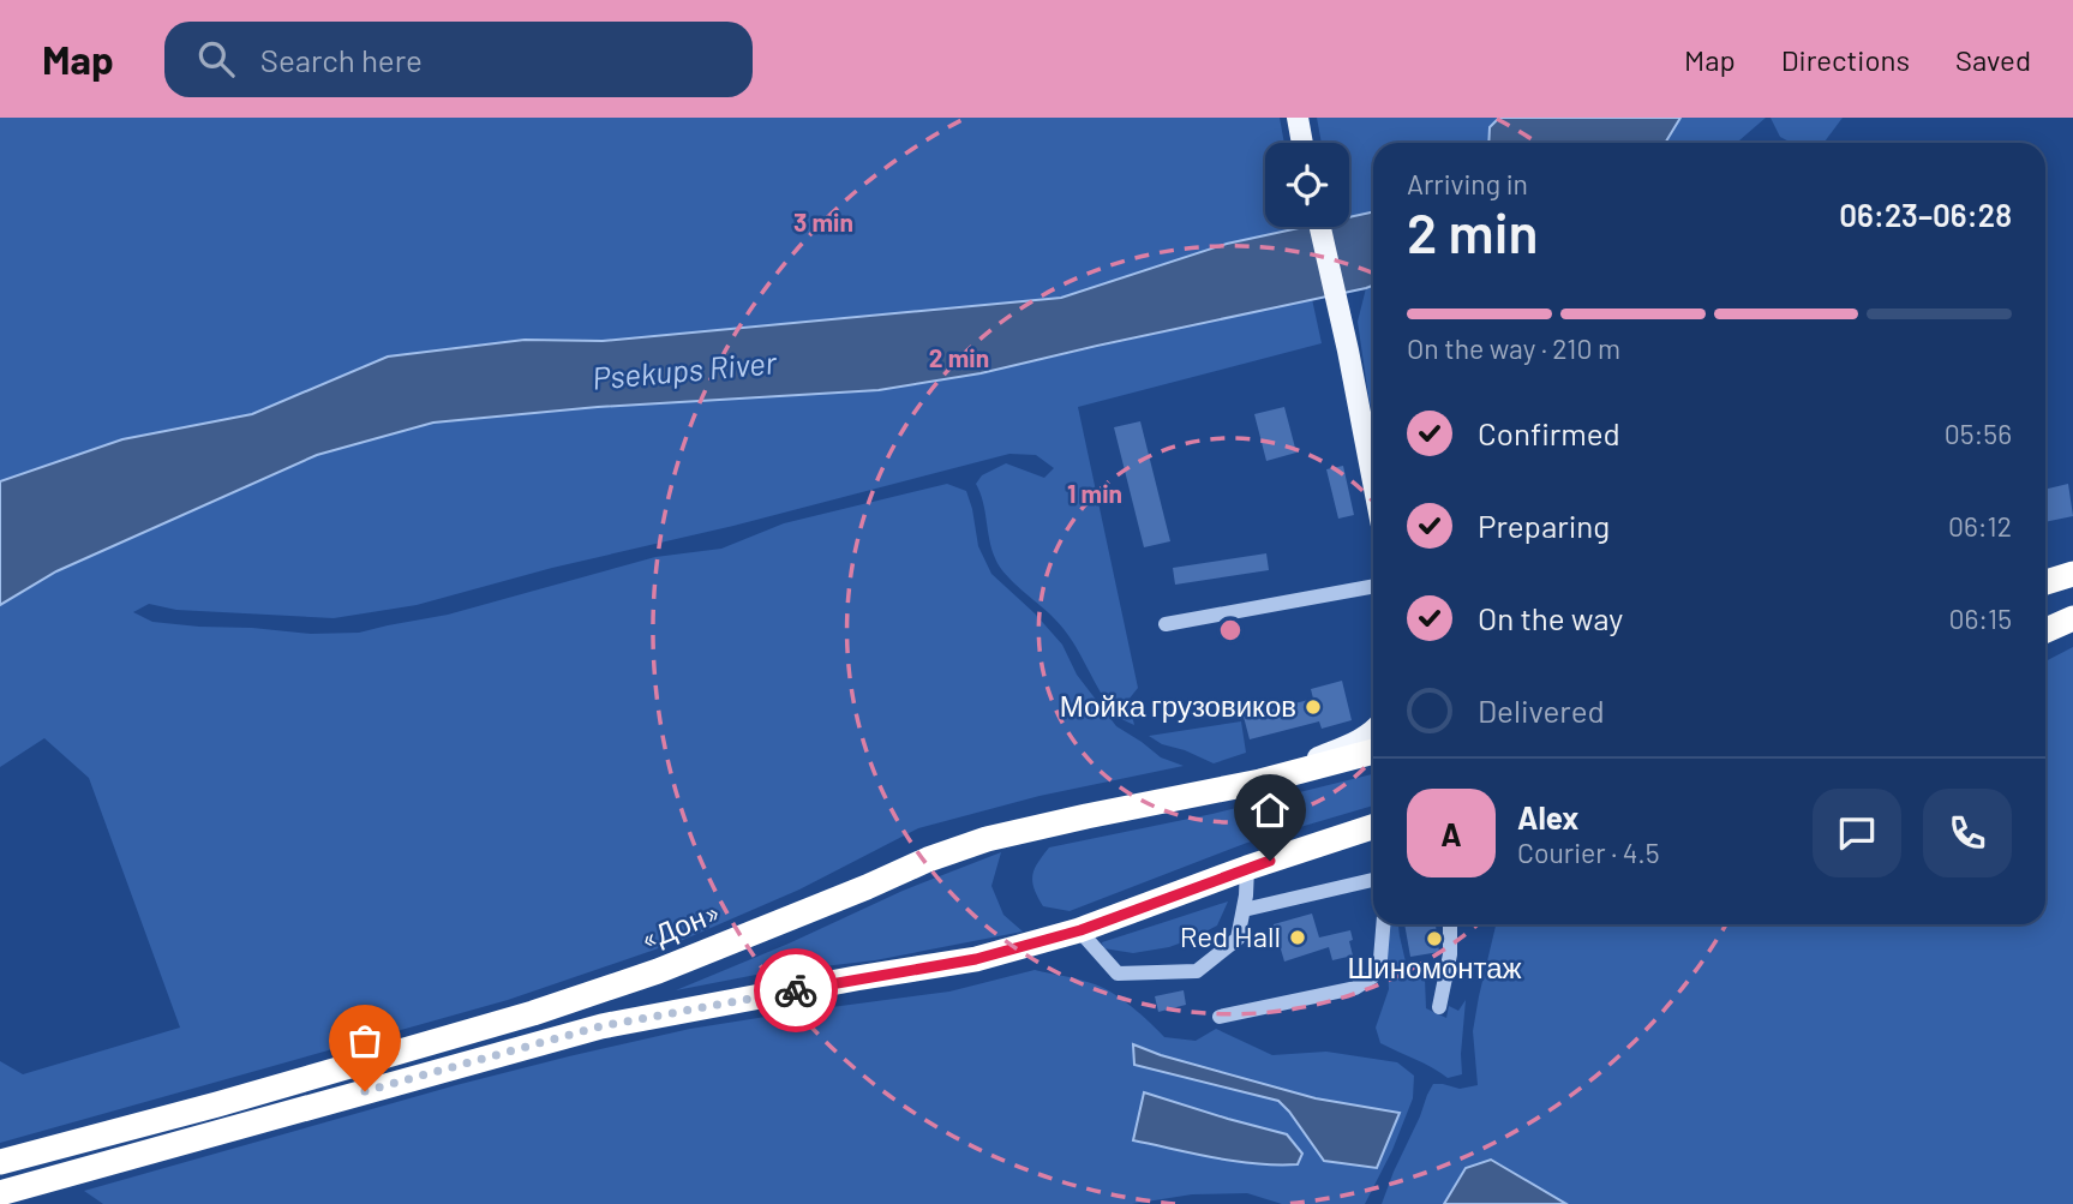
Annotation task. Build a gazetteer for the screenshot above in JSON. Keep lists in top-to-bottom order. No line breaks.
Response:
{"streets":{"highway":["«Дон»"]},"water":["Psekups River"],"places":["Мойка грузовиков","Red Hall","Шиномонтаж"],"page":{"header":"Map","search":"Search here","nav":["Map","Directions","Saved"],"heading":["2 min","Arriving in","06:23–06:28"],"panel":["Alex","Courier · 4.5"],"bar":"On the way · 210 m","list":[["Confirmed","05:56"],["Preparing","06:12"],["On the way","06:15"],"Delivered"],"round":"A"},"rings":["3 min","2 min","1 min"]}
